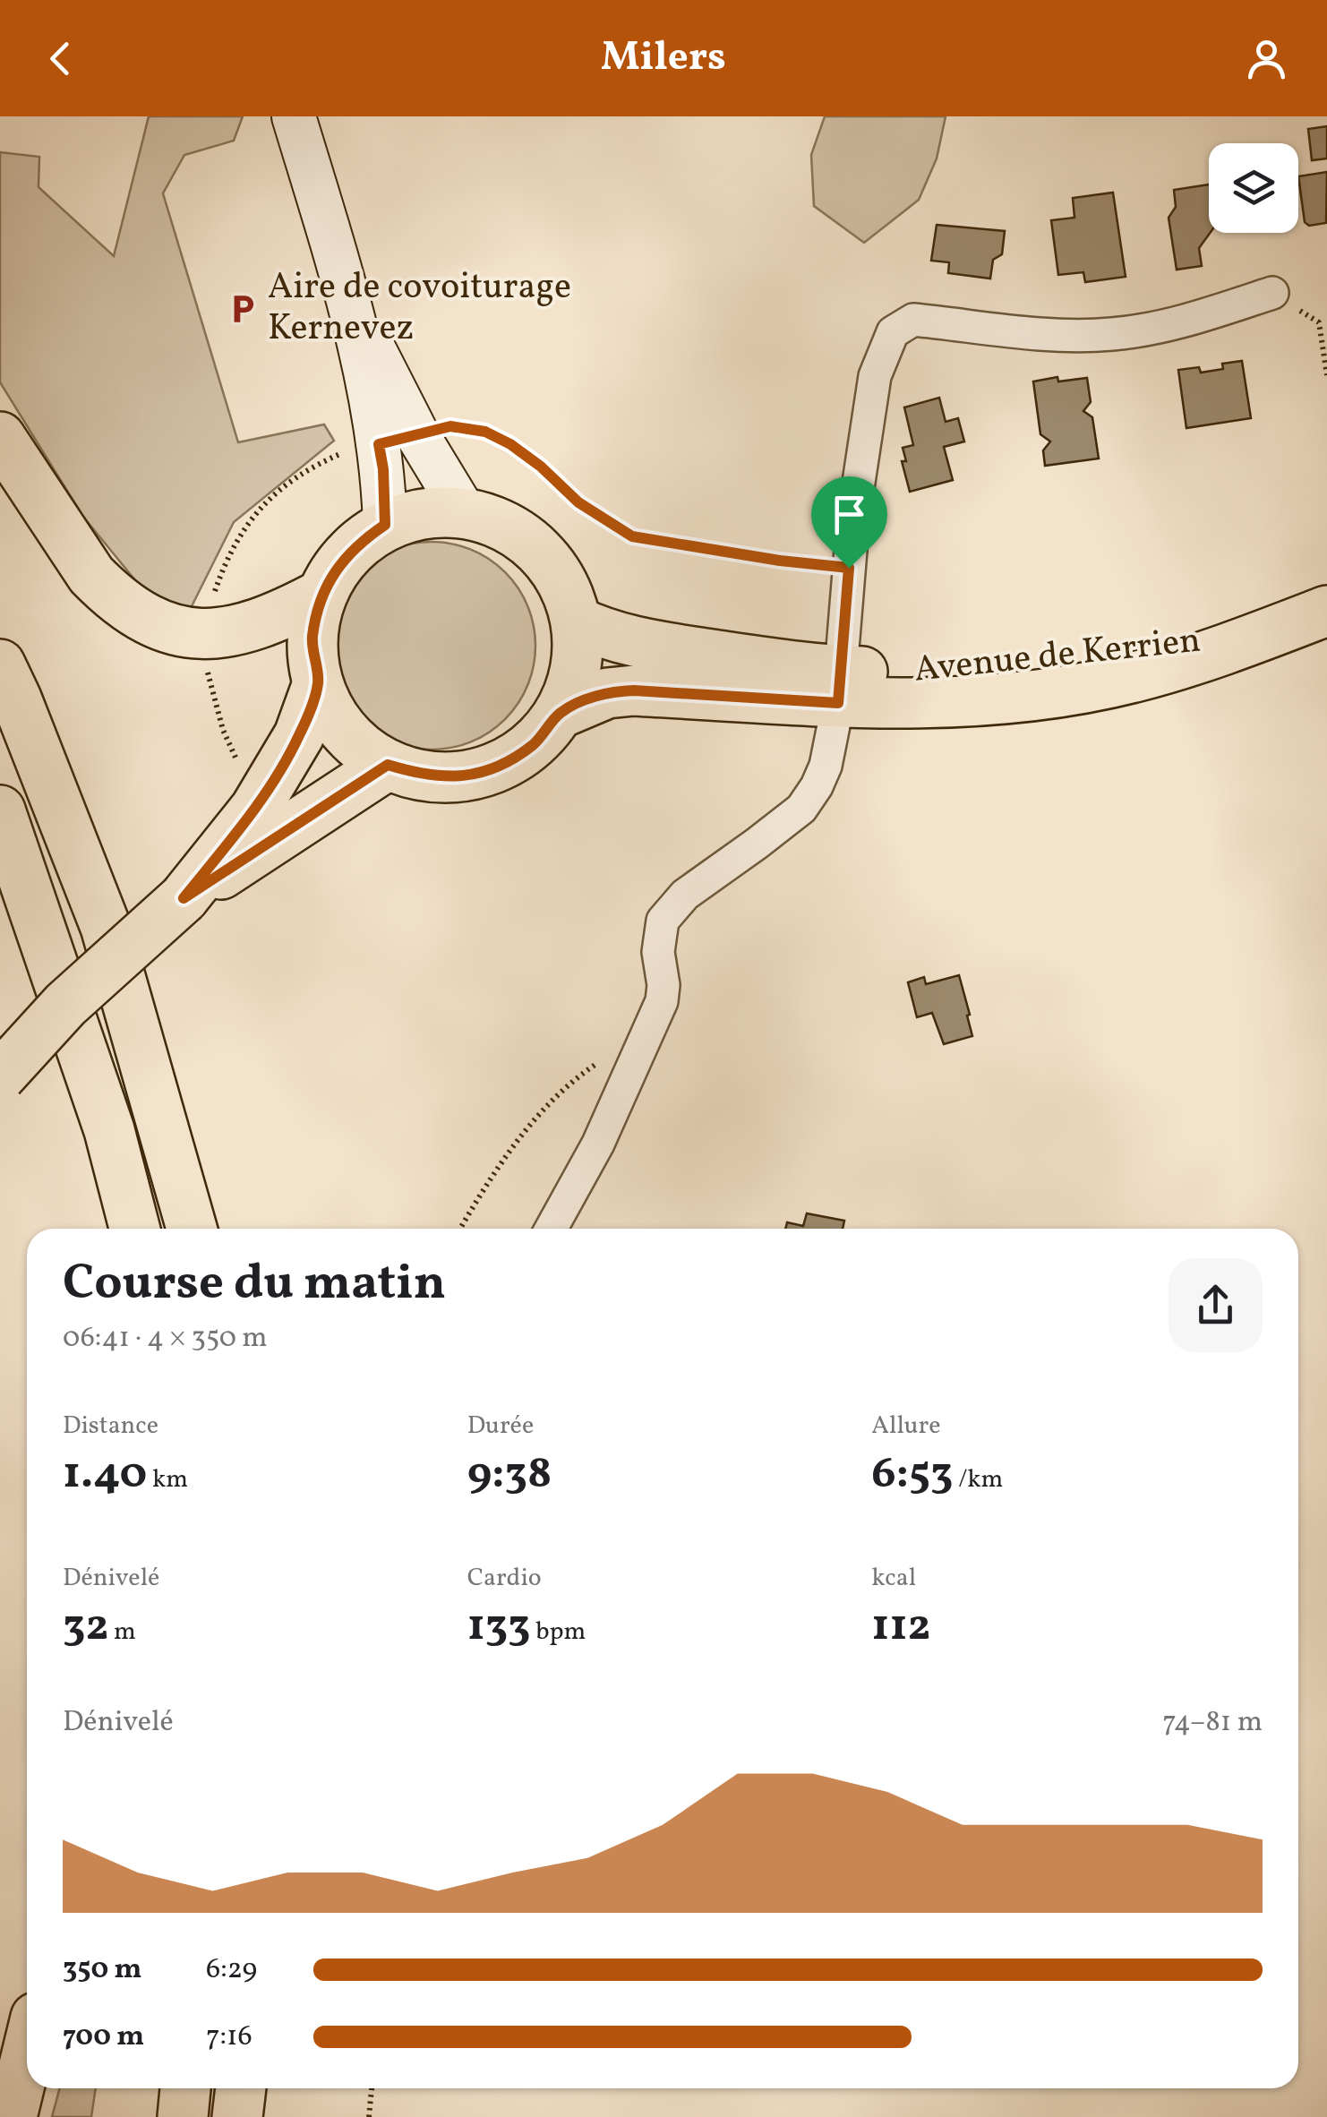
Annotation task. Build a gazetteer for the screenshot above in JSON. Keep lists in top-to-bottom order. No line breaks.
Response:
{"streets":{"main road":["Avenue de Kerrien"]},"places":{"parking":["Aire de covoiturage Kernevez"]},"page":{"header":"Milers","heading":["Course du matin","06:41 · 4 × 350 m"],"stats":[["Distance","1.40 km"],["Durée","9:38"],["Allure","6:53 /km"],["Dénivelé","32 m"],["Cardio","133 bpm"],["kcal","112"]],"chart":["Dénivelé","74–81 m"],"list":[{"name":"350 m","note":"6:29"},{"name":"700 m","note":"7:16"}]}}
